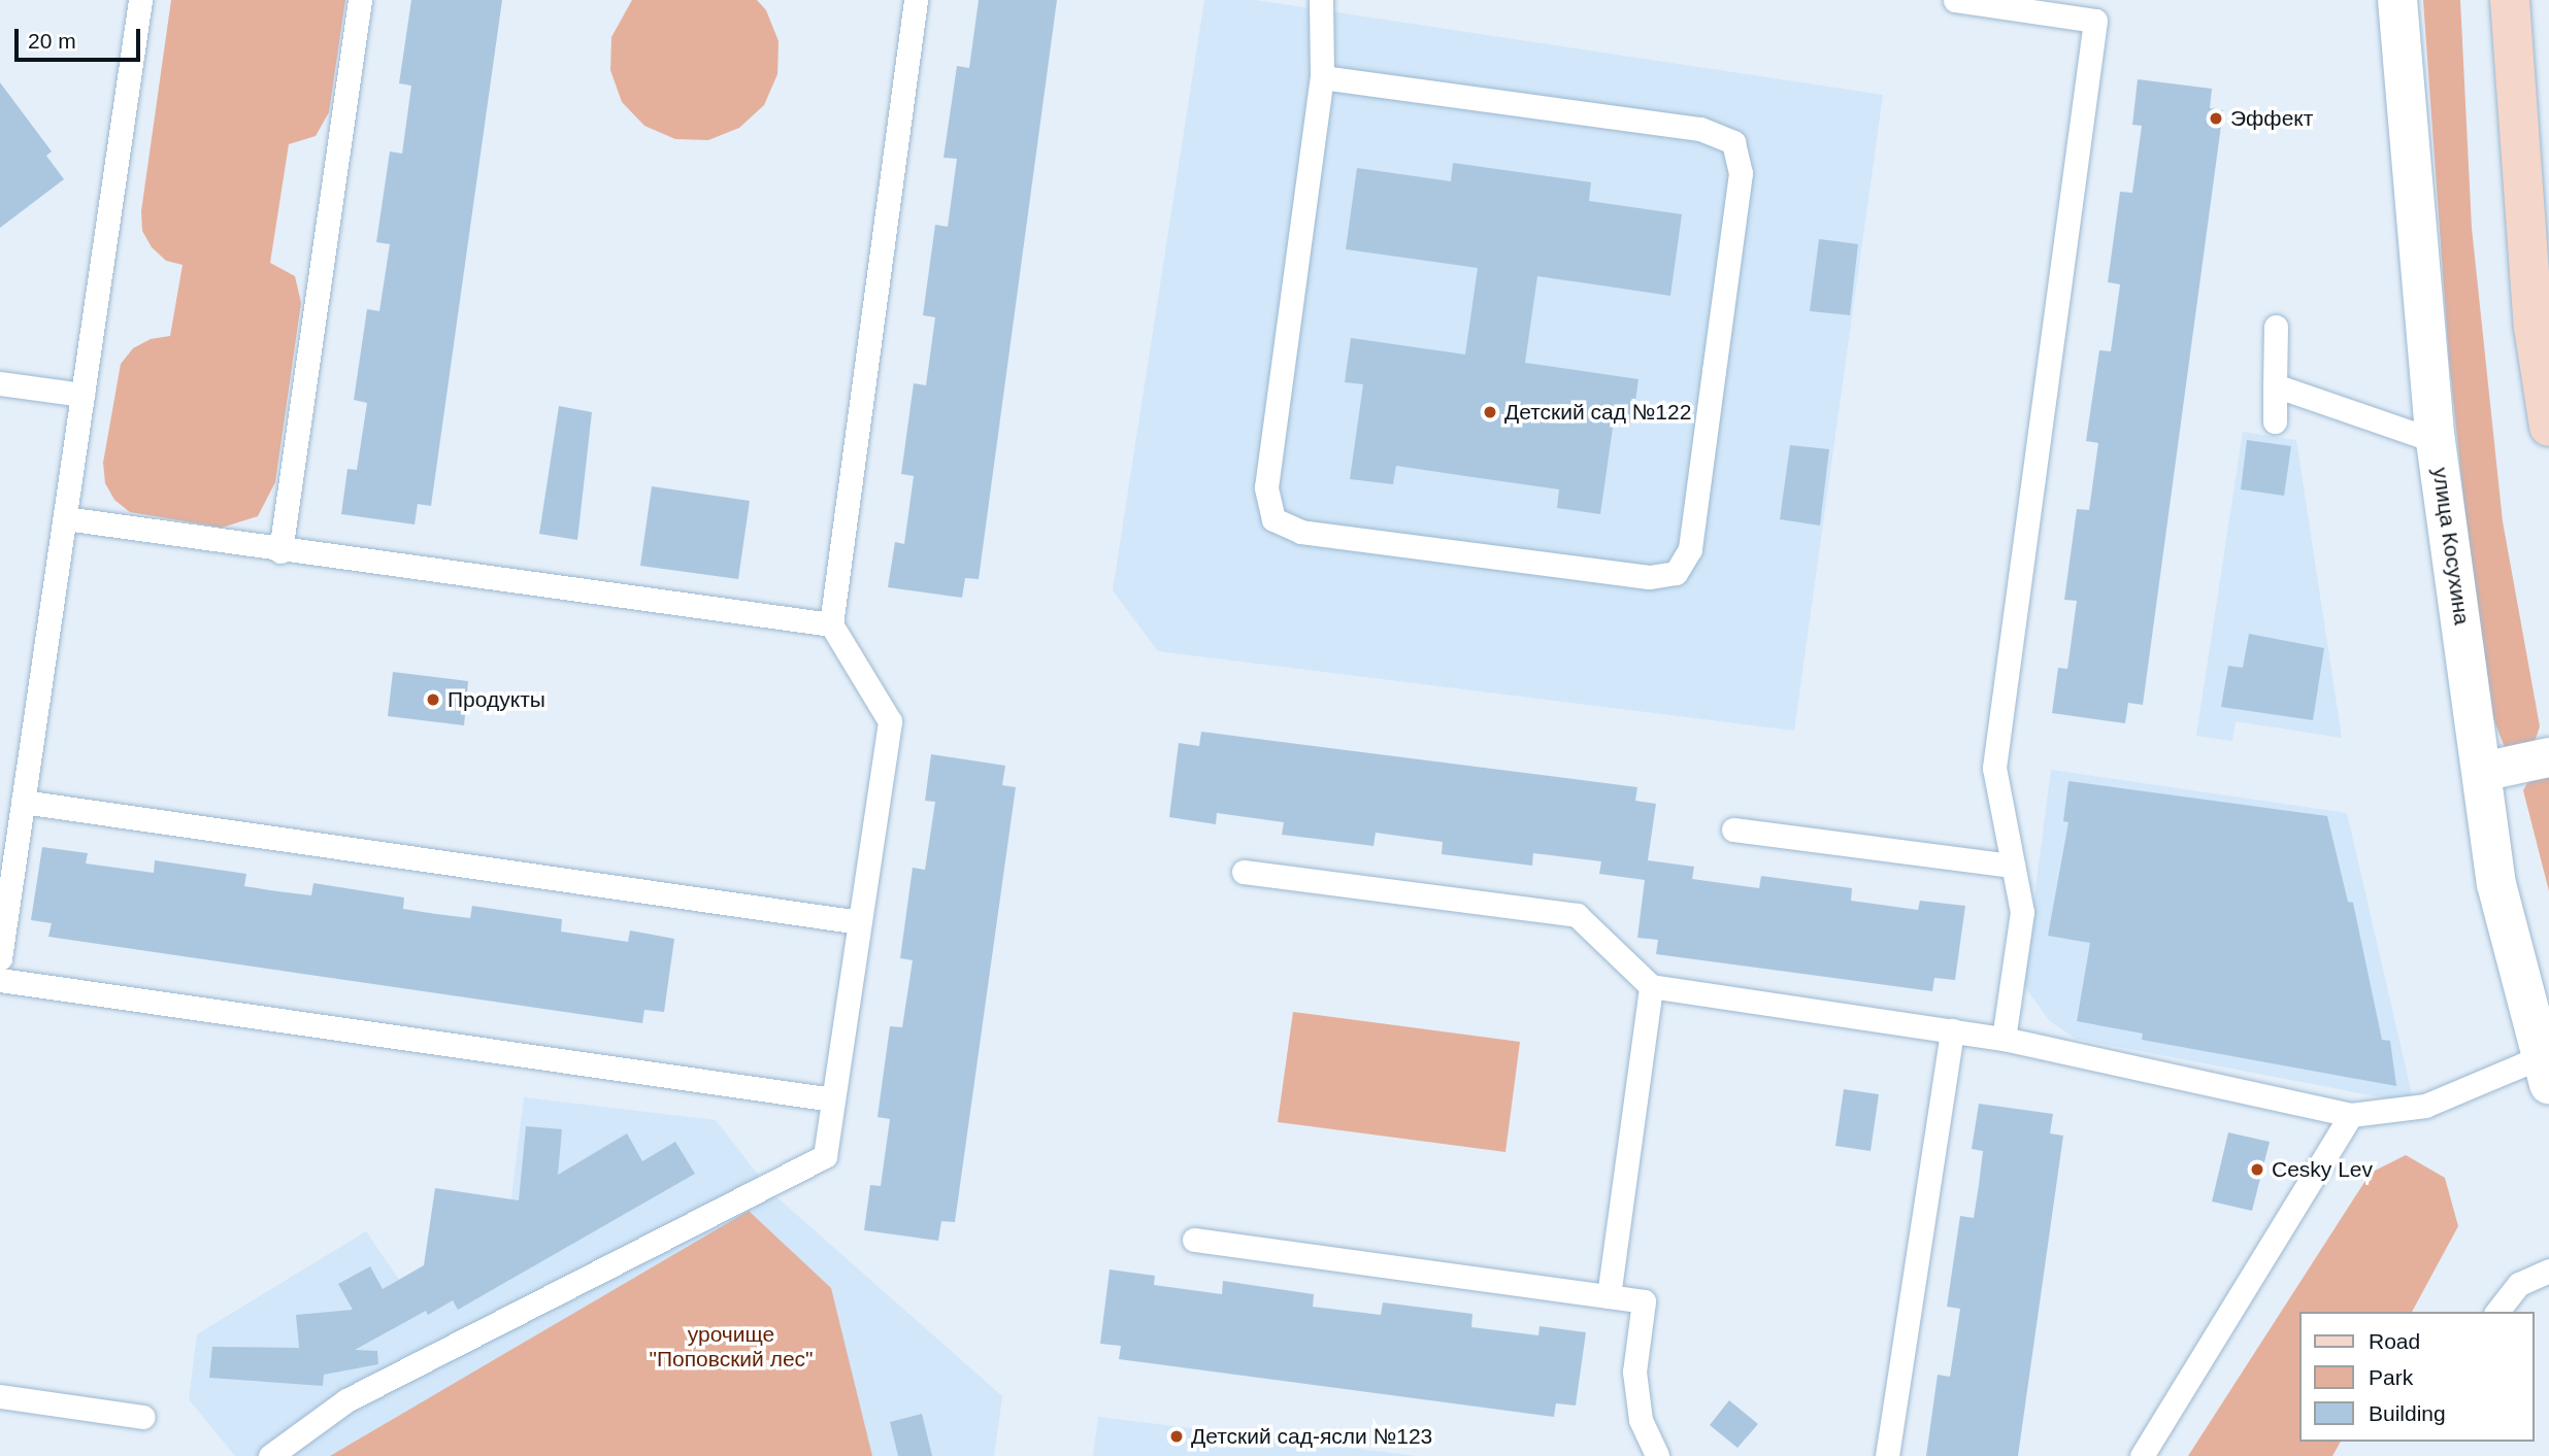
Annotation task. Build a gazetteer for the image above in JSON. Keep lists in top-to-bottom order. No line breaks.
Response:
{"streets":{"street":["улица Косухина"]},"parks":["урочище \"Поповский лес\""],"places":["Эффект","Детский сад №122","Продукты","Cesky Lev","Детский сад-ясли №123"],"legend":["Road","Park","Building"],"scale_bar":"20 m"}
